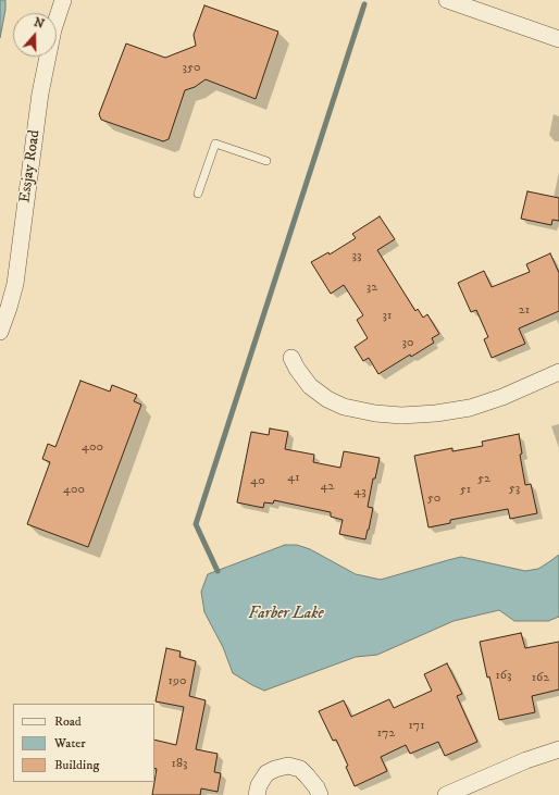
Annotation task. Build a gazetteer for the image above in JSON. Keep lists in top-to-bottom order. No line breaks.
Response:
{"streets":{"street":["Essjay Road"]},"water":["Farber Lake"],"house_numbers":["350","33","32","21","31","30","400","41","52","40","42","53","400","51","43","50","163","162","190","171","172","183"],"legend":["Road","Water","Building"],"north":"top"}
